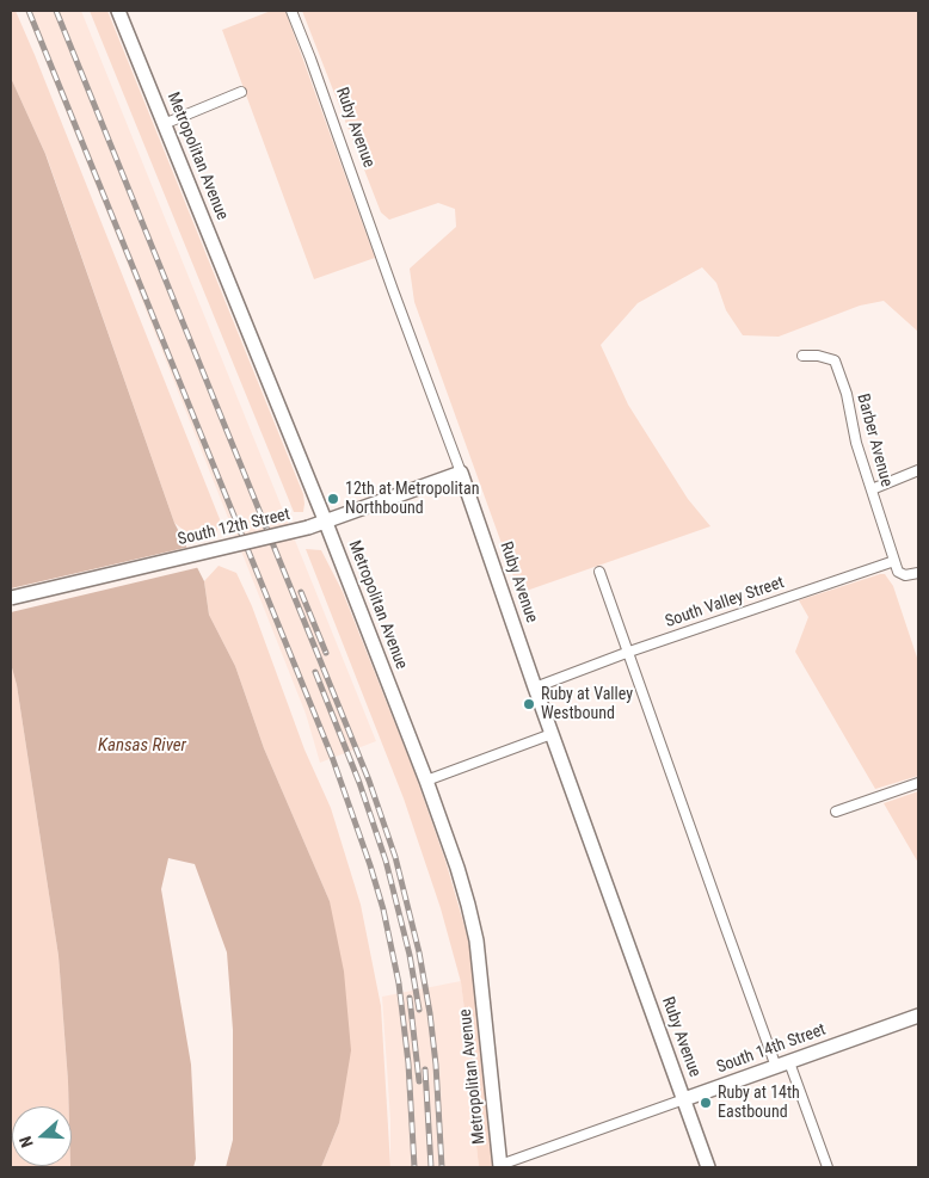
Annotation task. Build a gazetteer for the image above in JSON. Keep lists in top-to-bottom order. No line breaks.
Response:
{"streets":{"street":["Ruby Avenue","Metropolitan Avenue","Barber Avenue","South 12th Street","South Valley Street","South 14th Street"]},"crossings":[["Ruby Avenue","South 12th Street"],["Ruby Avenue","South Valley Street"],["Ruby Avenue","South 14th Street"],["Metropolitan Avenue","South 12th Street"],["Metropolitan Avenue","South 14th Street"],["Barber Avenue","South Valley Street"]],"water":["Kansas River"],"places":["12th at Metropolitan Northbound","Ruby at Valley Westbound","Ruby at 14th Eastbound"],"north":"left"}
